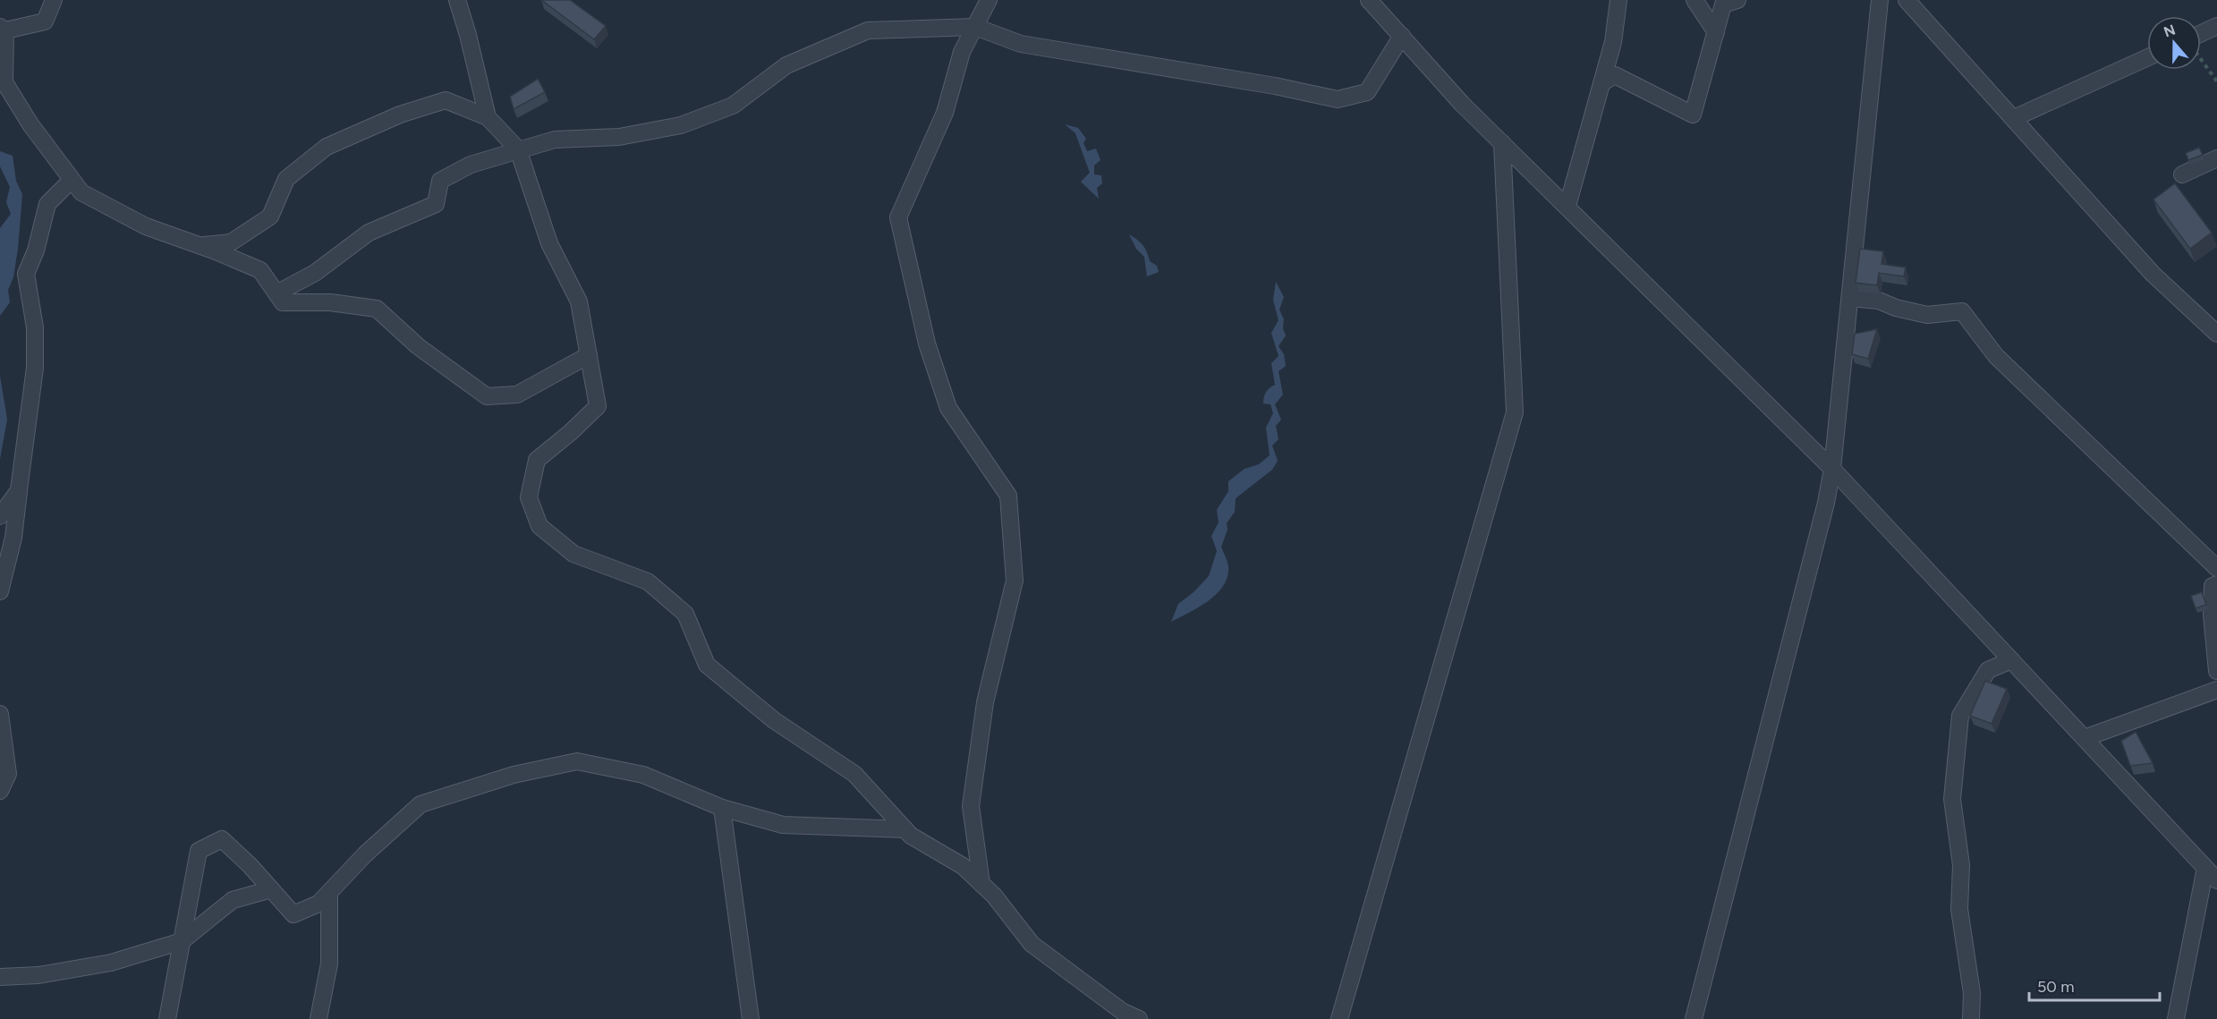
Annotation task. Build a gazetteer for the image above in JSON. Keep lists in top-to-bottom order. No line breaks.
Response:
{"scale_bar":"50 m","north":"top"}
